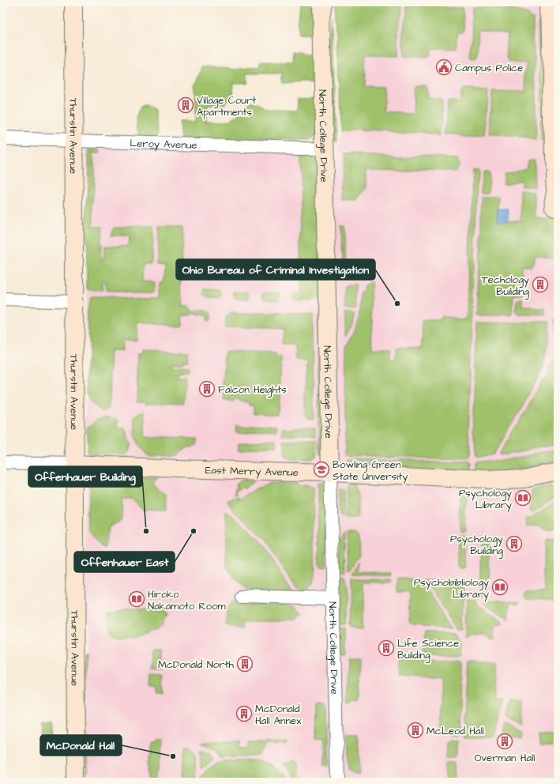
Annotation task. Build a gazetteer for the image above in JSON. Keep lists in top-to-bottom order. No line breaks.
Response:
{"streets":{"street":["Thurstin Avenue","North College Drive","Leroy Avenue","East Merry Avenue"]},"crossings":[["Thurstin Avenue","Leroy Avenue"],["Thurstin Avenue","East Merry Avenue"],["North College Drive","Leroy Avenue"],["North College Drive","East Merry Avenue"]],"places":{"public building":["Campus Police"],"building":["Village Court Apartments","Techology Building","Falcon Heights","Psychology Building","Life Science Building","McDonald North","McDonald Hall Annex","McLeod Hall","Overman Hall"],"other":["Ohio Bureau of Criminal Investigation","Offenhauer Building","Offenhauer East","McDonald Hall"],"school or university":["Bowling Green State University"],"library":["Psychology Library","Psychobibliology Library","Hiroko Nakamoto Room"]}}
